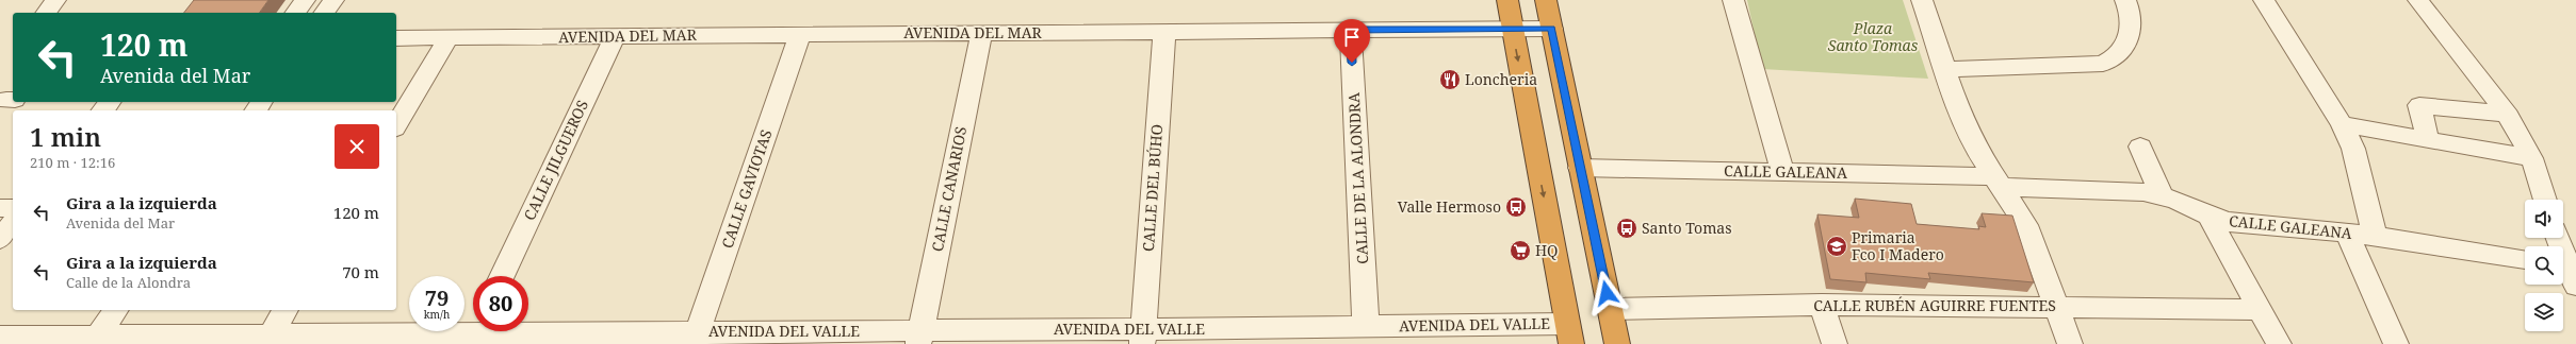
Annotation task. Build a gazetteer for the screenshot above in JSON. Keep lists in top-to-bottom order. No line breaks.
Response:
{"streets":{"street":["AVENIDA DEL MAR","CALLE JILGUEROS","CALLE GALEANA","CALLE DE LA ALONDRA","CALLE DEL BÚHO","CALLE GAVIOTAS","CALLE CANARIOS","CALLE RUBÉN AGUIRRE FUENTES","AVENIDA DEL VALLE"]},"crossings":[["AVENIDA DEL MAR","CALLE JILGUEROS"],["AVENIDA DEL MAR","CALLE DE LA ALONDRA"],["AVENIDA DEL MAR","CALLE DEL BÚHO"],["AVENIDA DEL MAR","CALLE GAVIOTAS"],["AVENIDA DEL MAR","CALLE CANARIOS"],["CALLE DE LA ALONDRA","AVENIDA DEL VALLE"],["CALLE DEL BÚHO","AVENIDA DEL VALLE"],["CALLE GAVIOTAS","AVENIDA DEL VALLE"],["CALLE CANARIOS","AVENIDA DEL VALLE"]],"parks":["Plaza Santo Tomas"],"places":{"restaurant":["Loncheria"],"bus stop":["Valle Hermoso","Santo Tomas"],"school or university":["Primaria Fco I Madero"],"supermarket":["HQ"]},"page":{"turn":["120 m","Avenida del Mar"],"heading":["1 min","210 m · 12:16"],"list":[{"name":"Gira a la izquierda","note":"Avenida del Mar","value":"120 m"},{"name":"Gira a la izquierda","note":"Calle de la Alondra","value":"70 m"}],"speed":"79 km/h","limit":"80"}}
